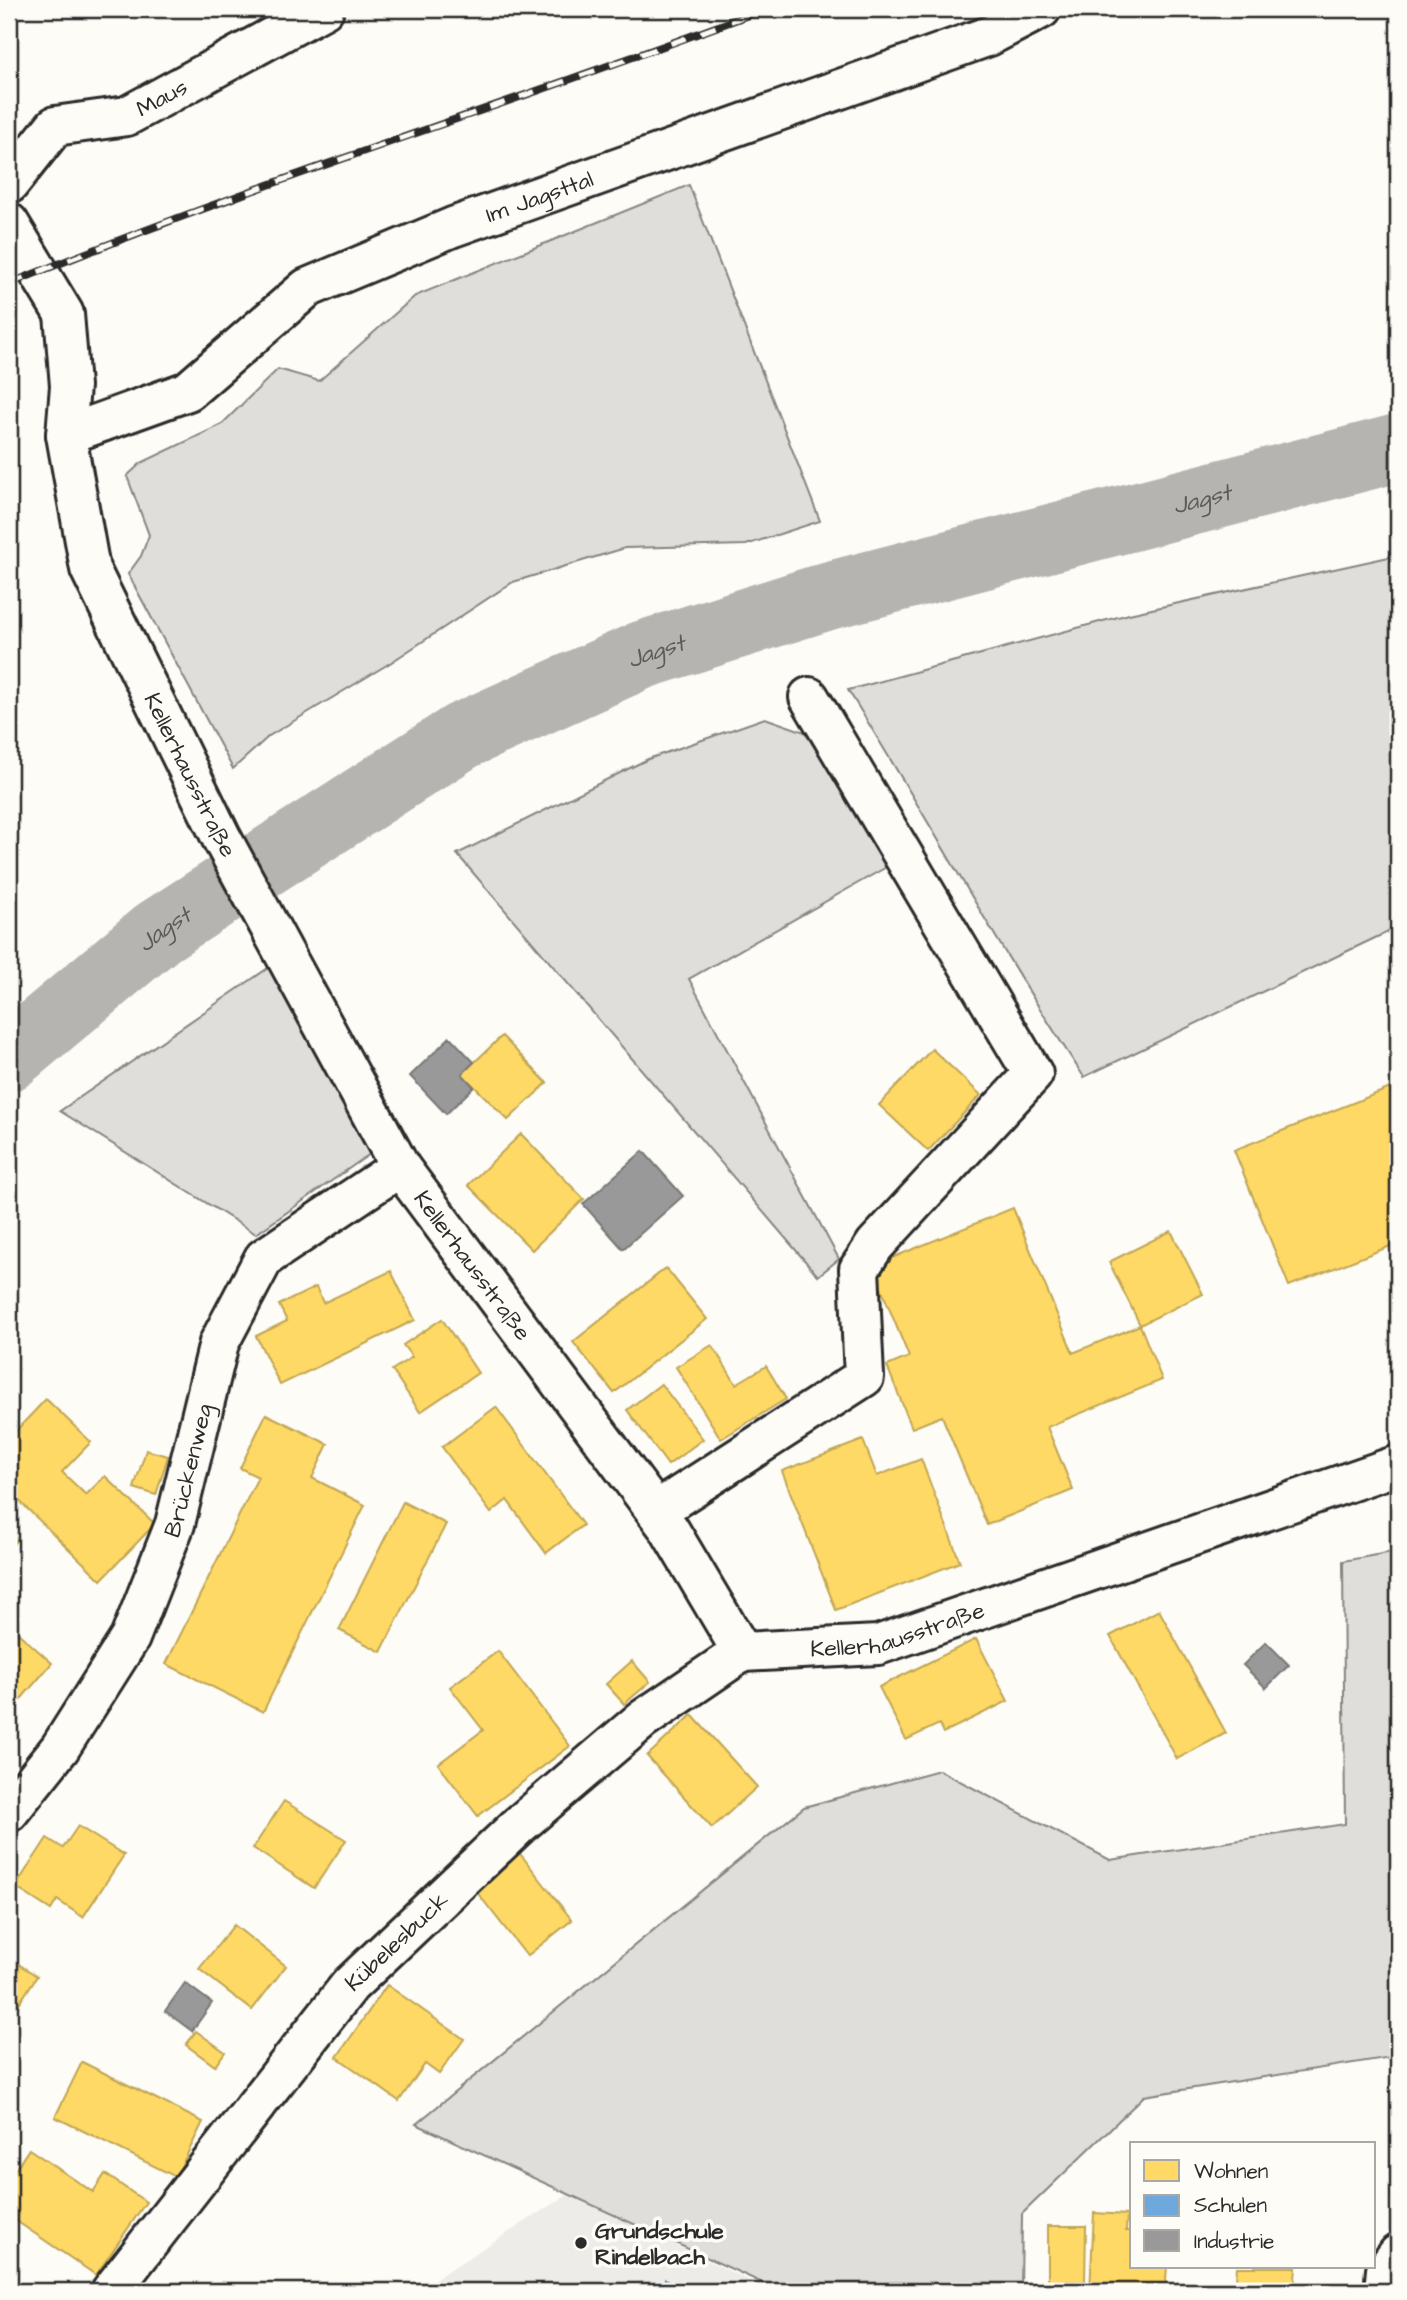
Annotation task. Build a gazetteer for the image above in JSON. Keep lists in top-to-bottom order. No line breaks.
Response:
{"streets":{"street":["Maus","Im Jagsttal","Kellerhausstraße","Brückenweg","Kübelesbuck"]},"crossings":[["Im Jagsttal","Kellerhausstraße"],["Kellerhausstraße","Brückenweg"],["Kellerhausstraße","Kübelesbuck"]],"water":["Jagst"],"places":["Grundschule Rindelbach"],"legend":["Wohnen","Schulen","Industrie"]}
